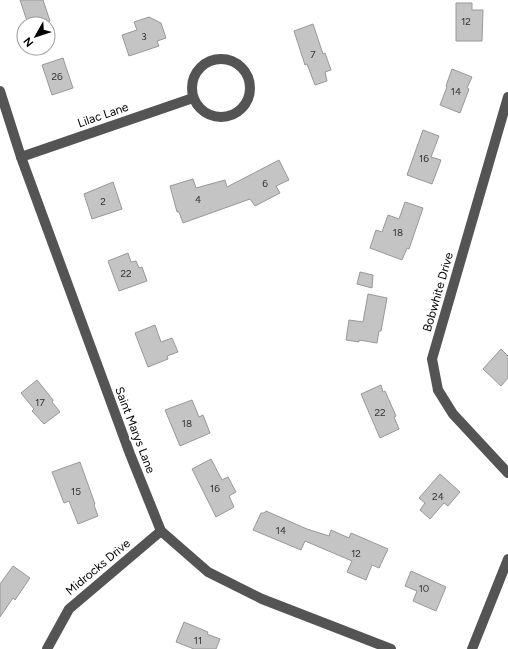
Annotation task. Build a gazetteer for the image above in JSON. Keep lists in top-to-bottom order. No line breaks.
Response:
{"streets":{"street":["Lilac Lane","Bobwhite Drive","Saint Marys Lane","Midrocks Drive"]},"crossings":[["Lilac Lane","Saint Marys Lane"],["Saint Marys Lane","Midrocks Drive"]],"house_numbers":["12","3","7","26","14","16","6","4","2","18","22","17","22","18","16","15","24","14","12","10","11"],"north":"bottom left"}
